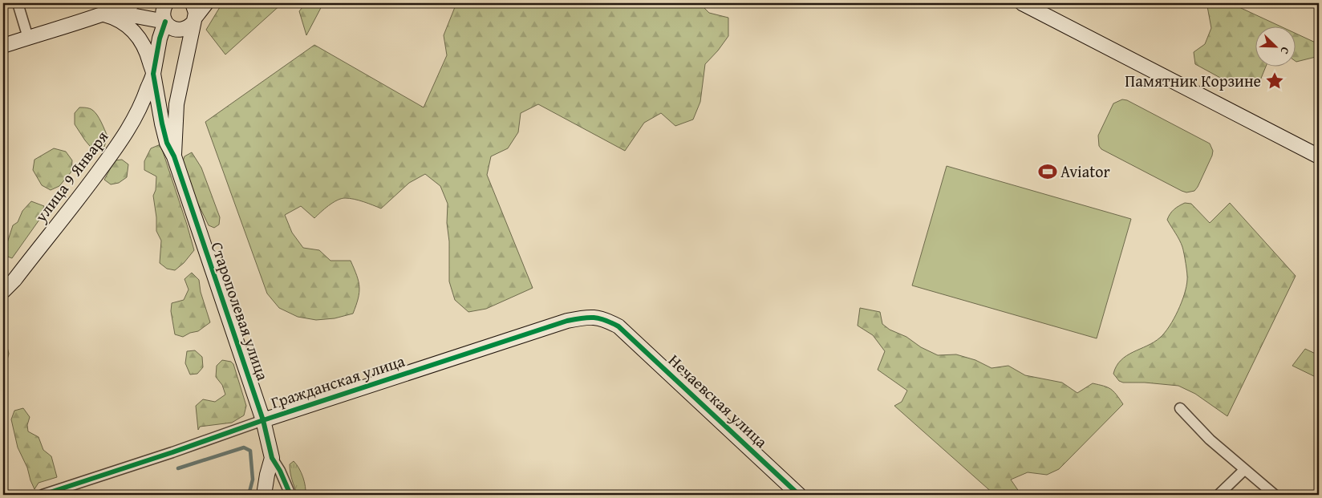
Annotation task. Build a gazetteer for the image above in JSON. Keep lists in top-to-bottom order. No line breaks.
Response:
{"streets":{"street":["улица 9 Января","Старополевая улица","Гражданская улица","Нечаевская улица"]},"crossings":[["улица 9 Января","Старополевая улица"],["Старополевая улица","Гражданская улица"],["Гражданская улица","Нечаевская улица"]],"places":{"place":["Памятник Корзине"],"sports":["Aviator"]},"north":"bottom right"}
